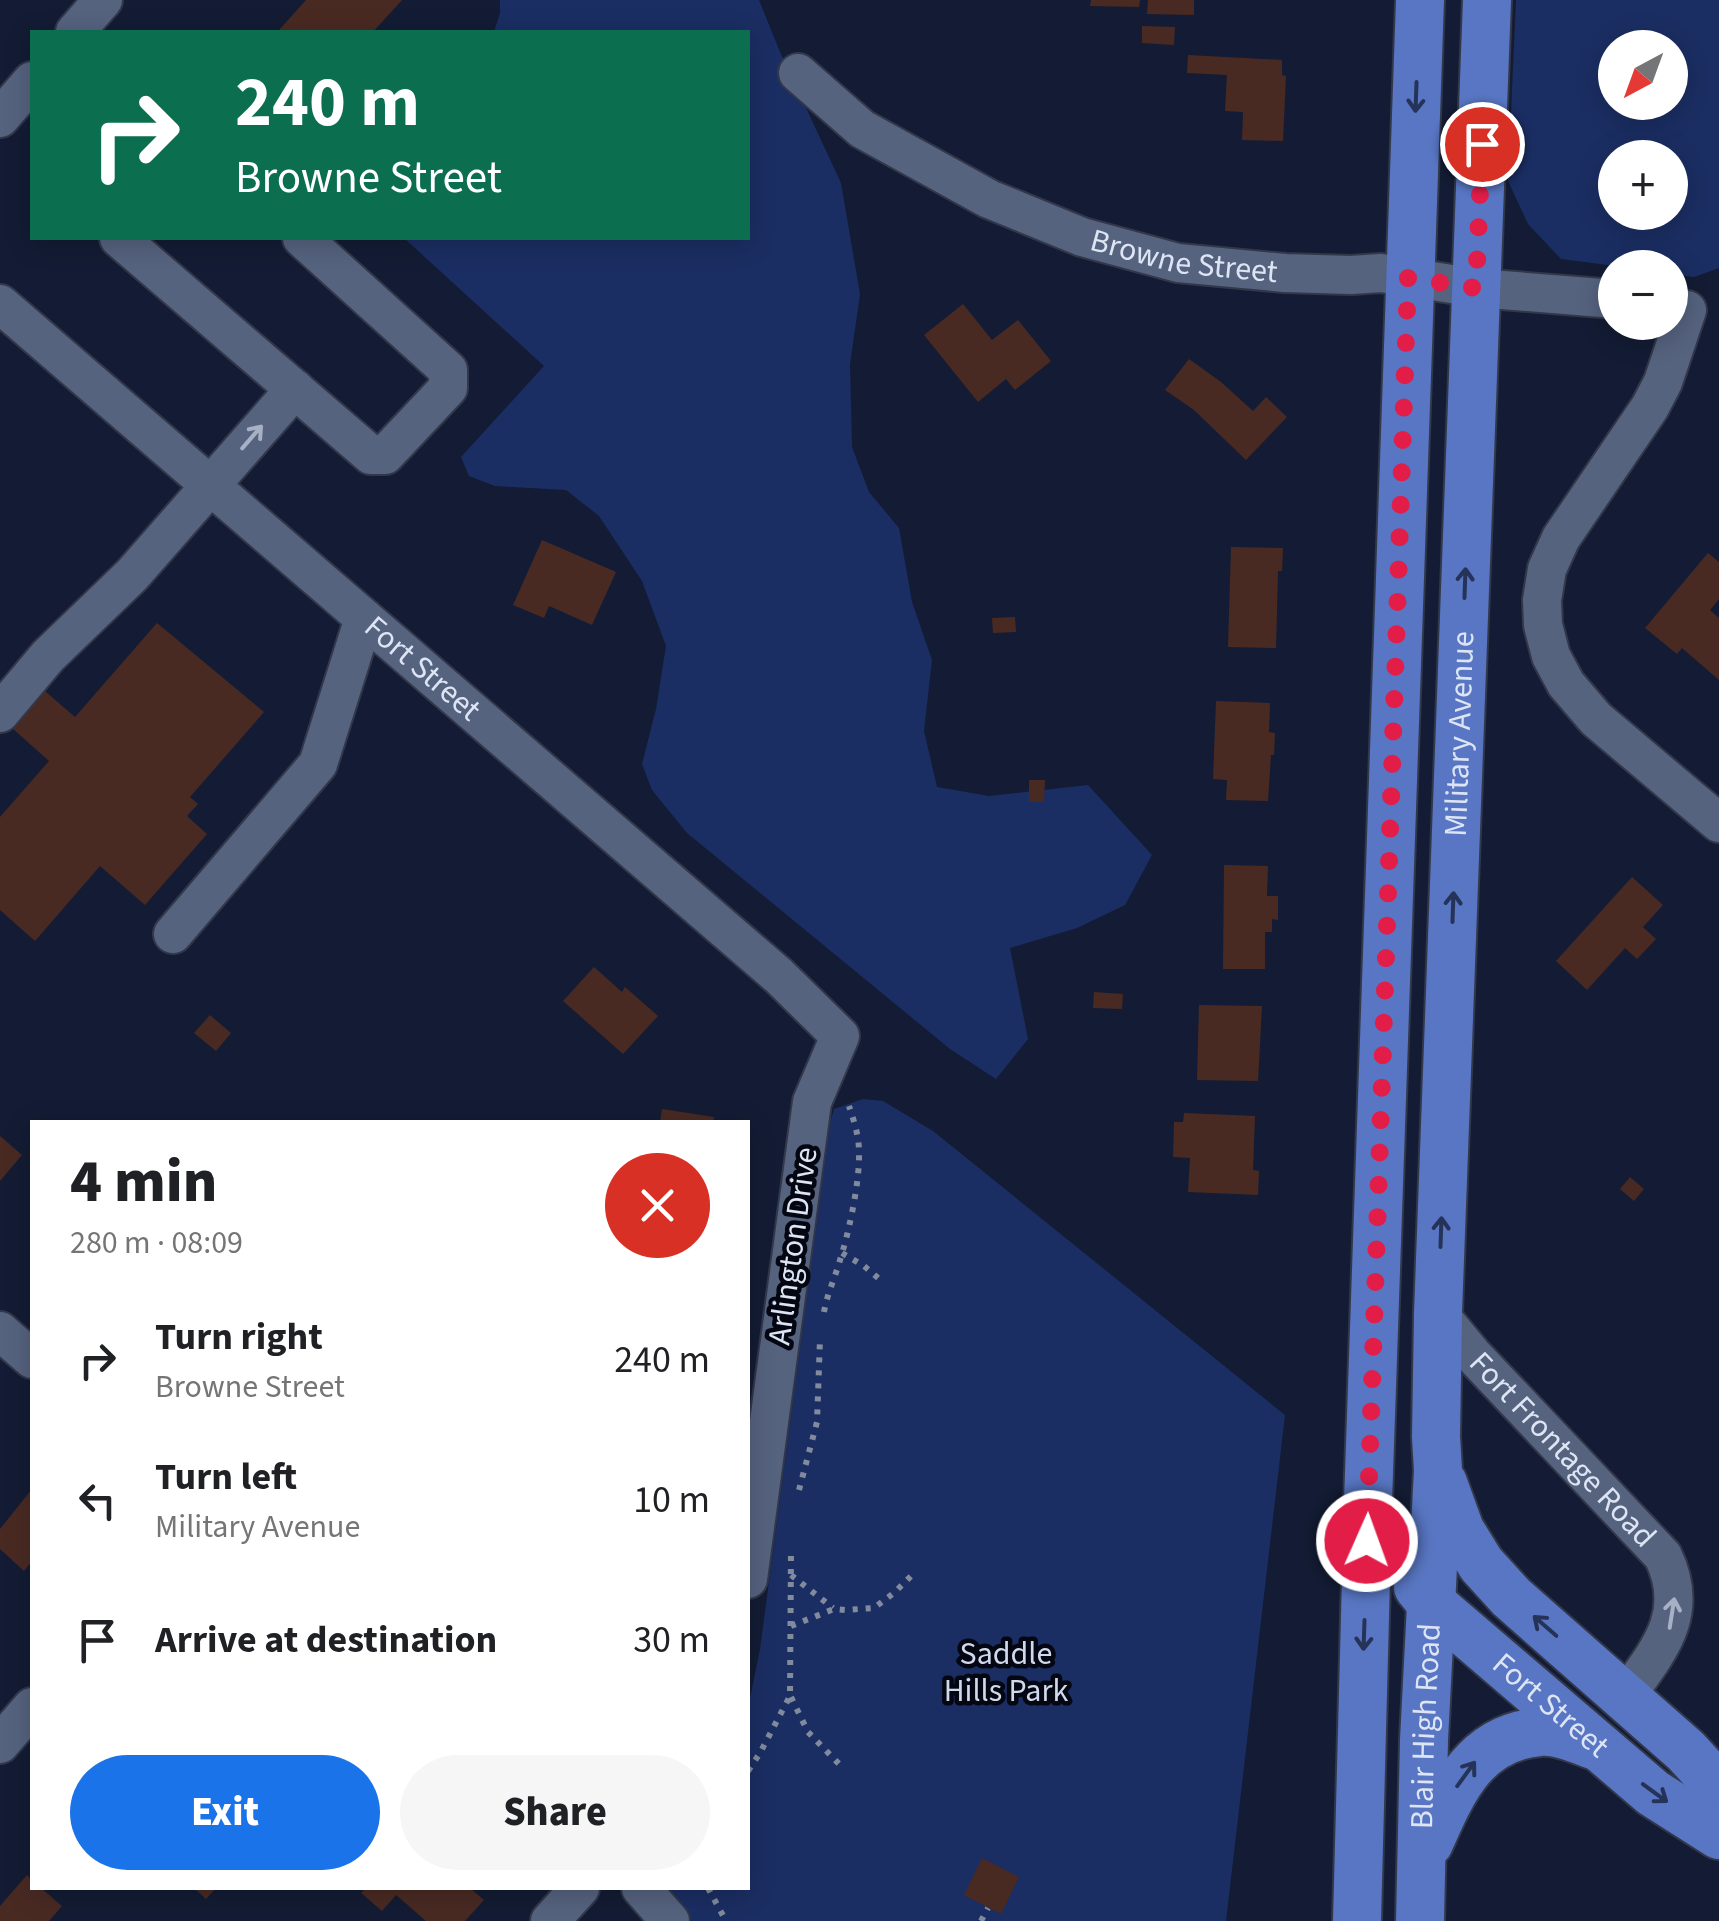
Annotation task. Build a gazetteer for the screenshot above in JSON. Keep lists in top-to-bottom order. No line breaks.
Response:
{"streets":{"main road":["Fort Street","Military Avenue","Blair High Road"],"street":["Browne Street","Arlington Drive","Fort Frontage Road"]},"crossings":[["Browne Street","Military Avenue"],["Fort Street","Military Avenue"],["Fort Street","Arlington Drive"],["Fort Street","Fort Frontage Road"],["Fort Street","Blair High Road"],["Military Avenue","Fort Frontage Road"],["Military Avenue","Blair High Road"]],"one_way":["Fort Frontage Road"],"parks":["Saddle Hills Park"],"north":"bottom left","page":{"map_buttons":["+","−"],"turn":["240 m","Browne Street"],"heading":["4 min","280 m · 08:09"],"list":[{"name":"Turn right","note":"Browne Street","value":"240 m"},{"name":"Turn left","note":"Military Avenue","value":"10 m"},{"name":"Arrive at destination","value":"30 m"}],"buttons":["Exit","Share"]}}
